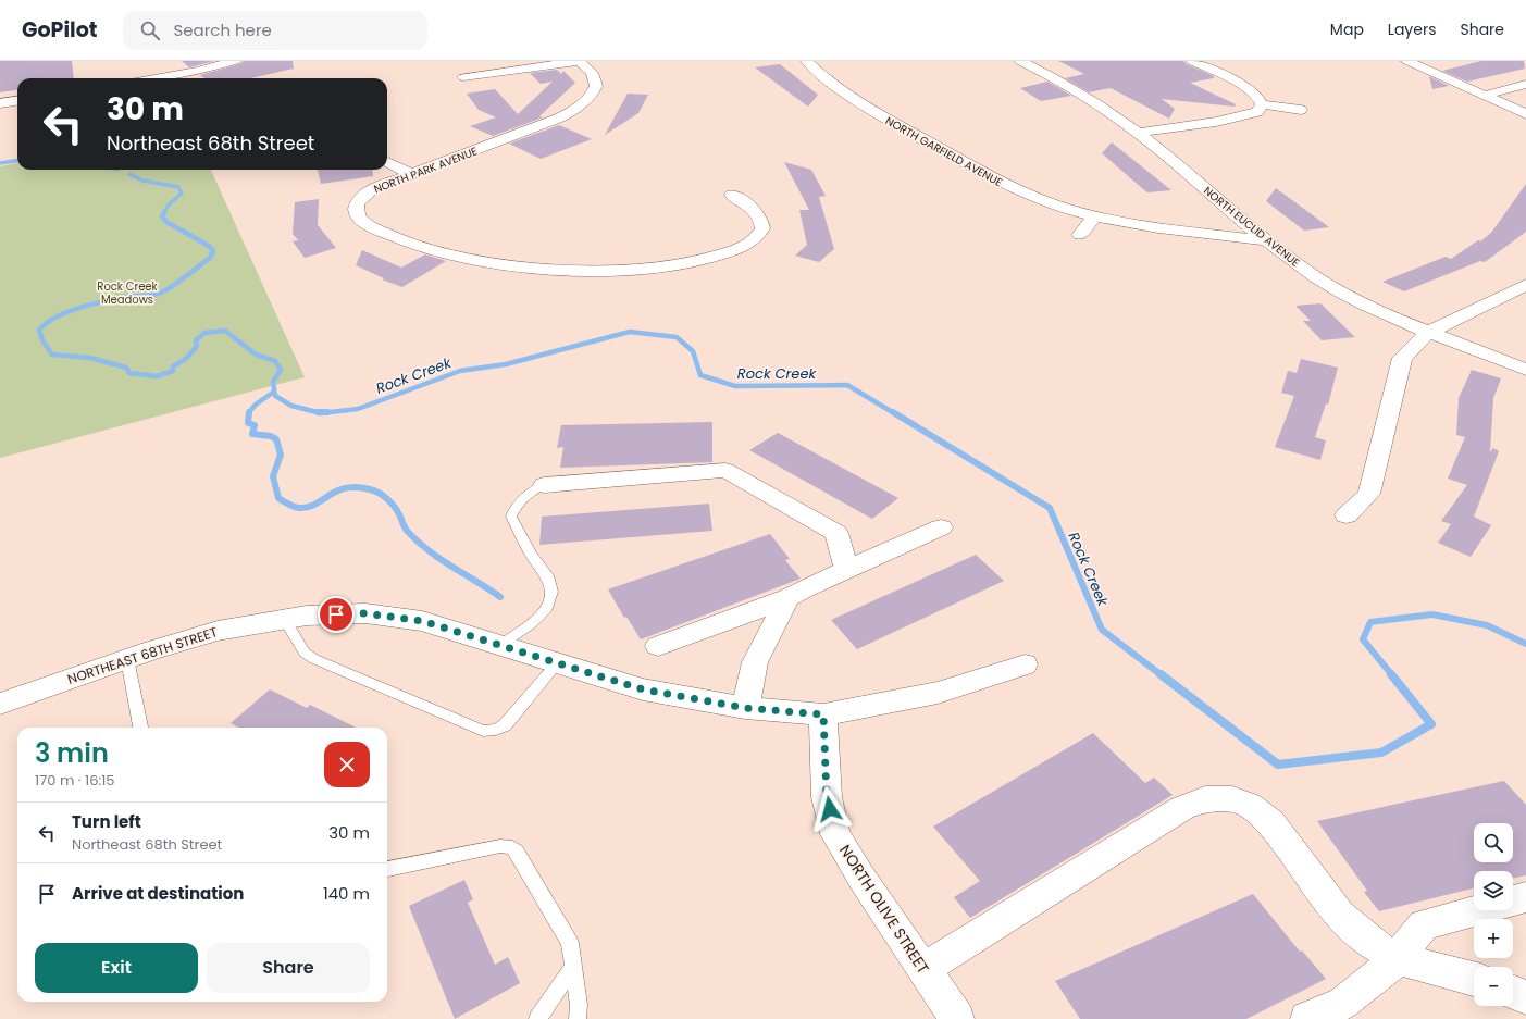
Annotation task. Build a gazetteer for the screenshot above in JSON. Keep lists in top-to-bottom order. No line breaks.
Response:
{"streets":{"street":["NORTH GARFIELD AVENUE","NORTH PARK AVENUE","NORTH EUCLID AVENUE","NORTHEAST 68TH STREET","NORTH OLIVE STREET"]},"crossings":[["NORTH GARFIELD AVENUE","NORTH EUCLID AVENUE"],["NORTHEAST 68TH STREET","NORTH OLIVE STREET"]],"water":["Rock Creek"],"parks":["Rock Creek Meadows"],"page":{"header":"GoPilot","search":"Search here","nav":["Map","Layers","Share"],"turn":["30 m","Northeast 68th Street"],"heading":["3 min","170 m · 16:15"],"list":[{"name":"Turn left","note":"Northeast 68th Street","value":"30 m"},{"name":"Arrive at destination","value":"140 m"}],"map_buttons":["+","−"],"buttons":["Exit","Share"]}}
